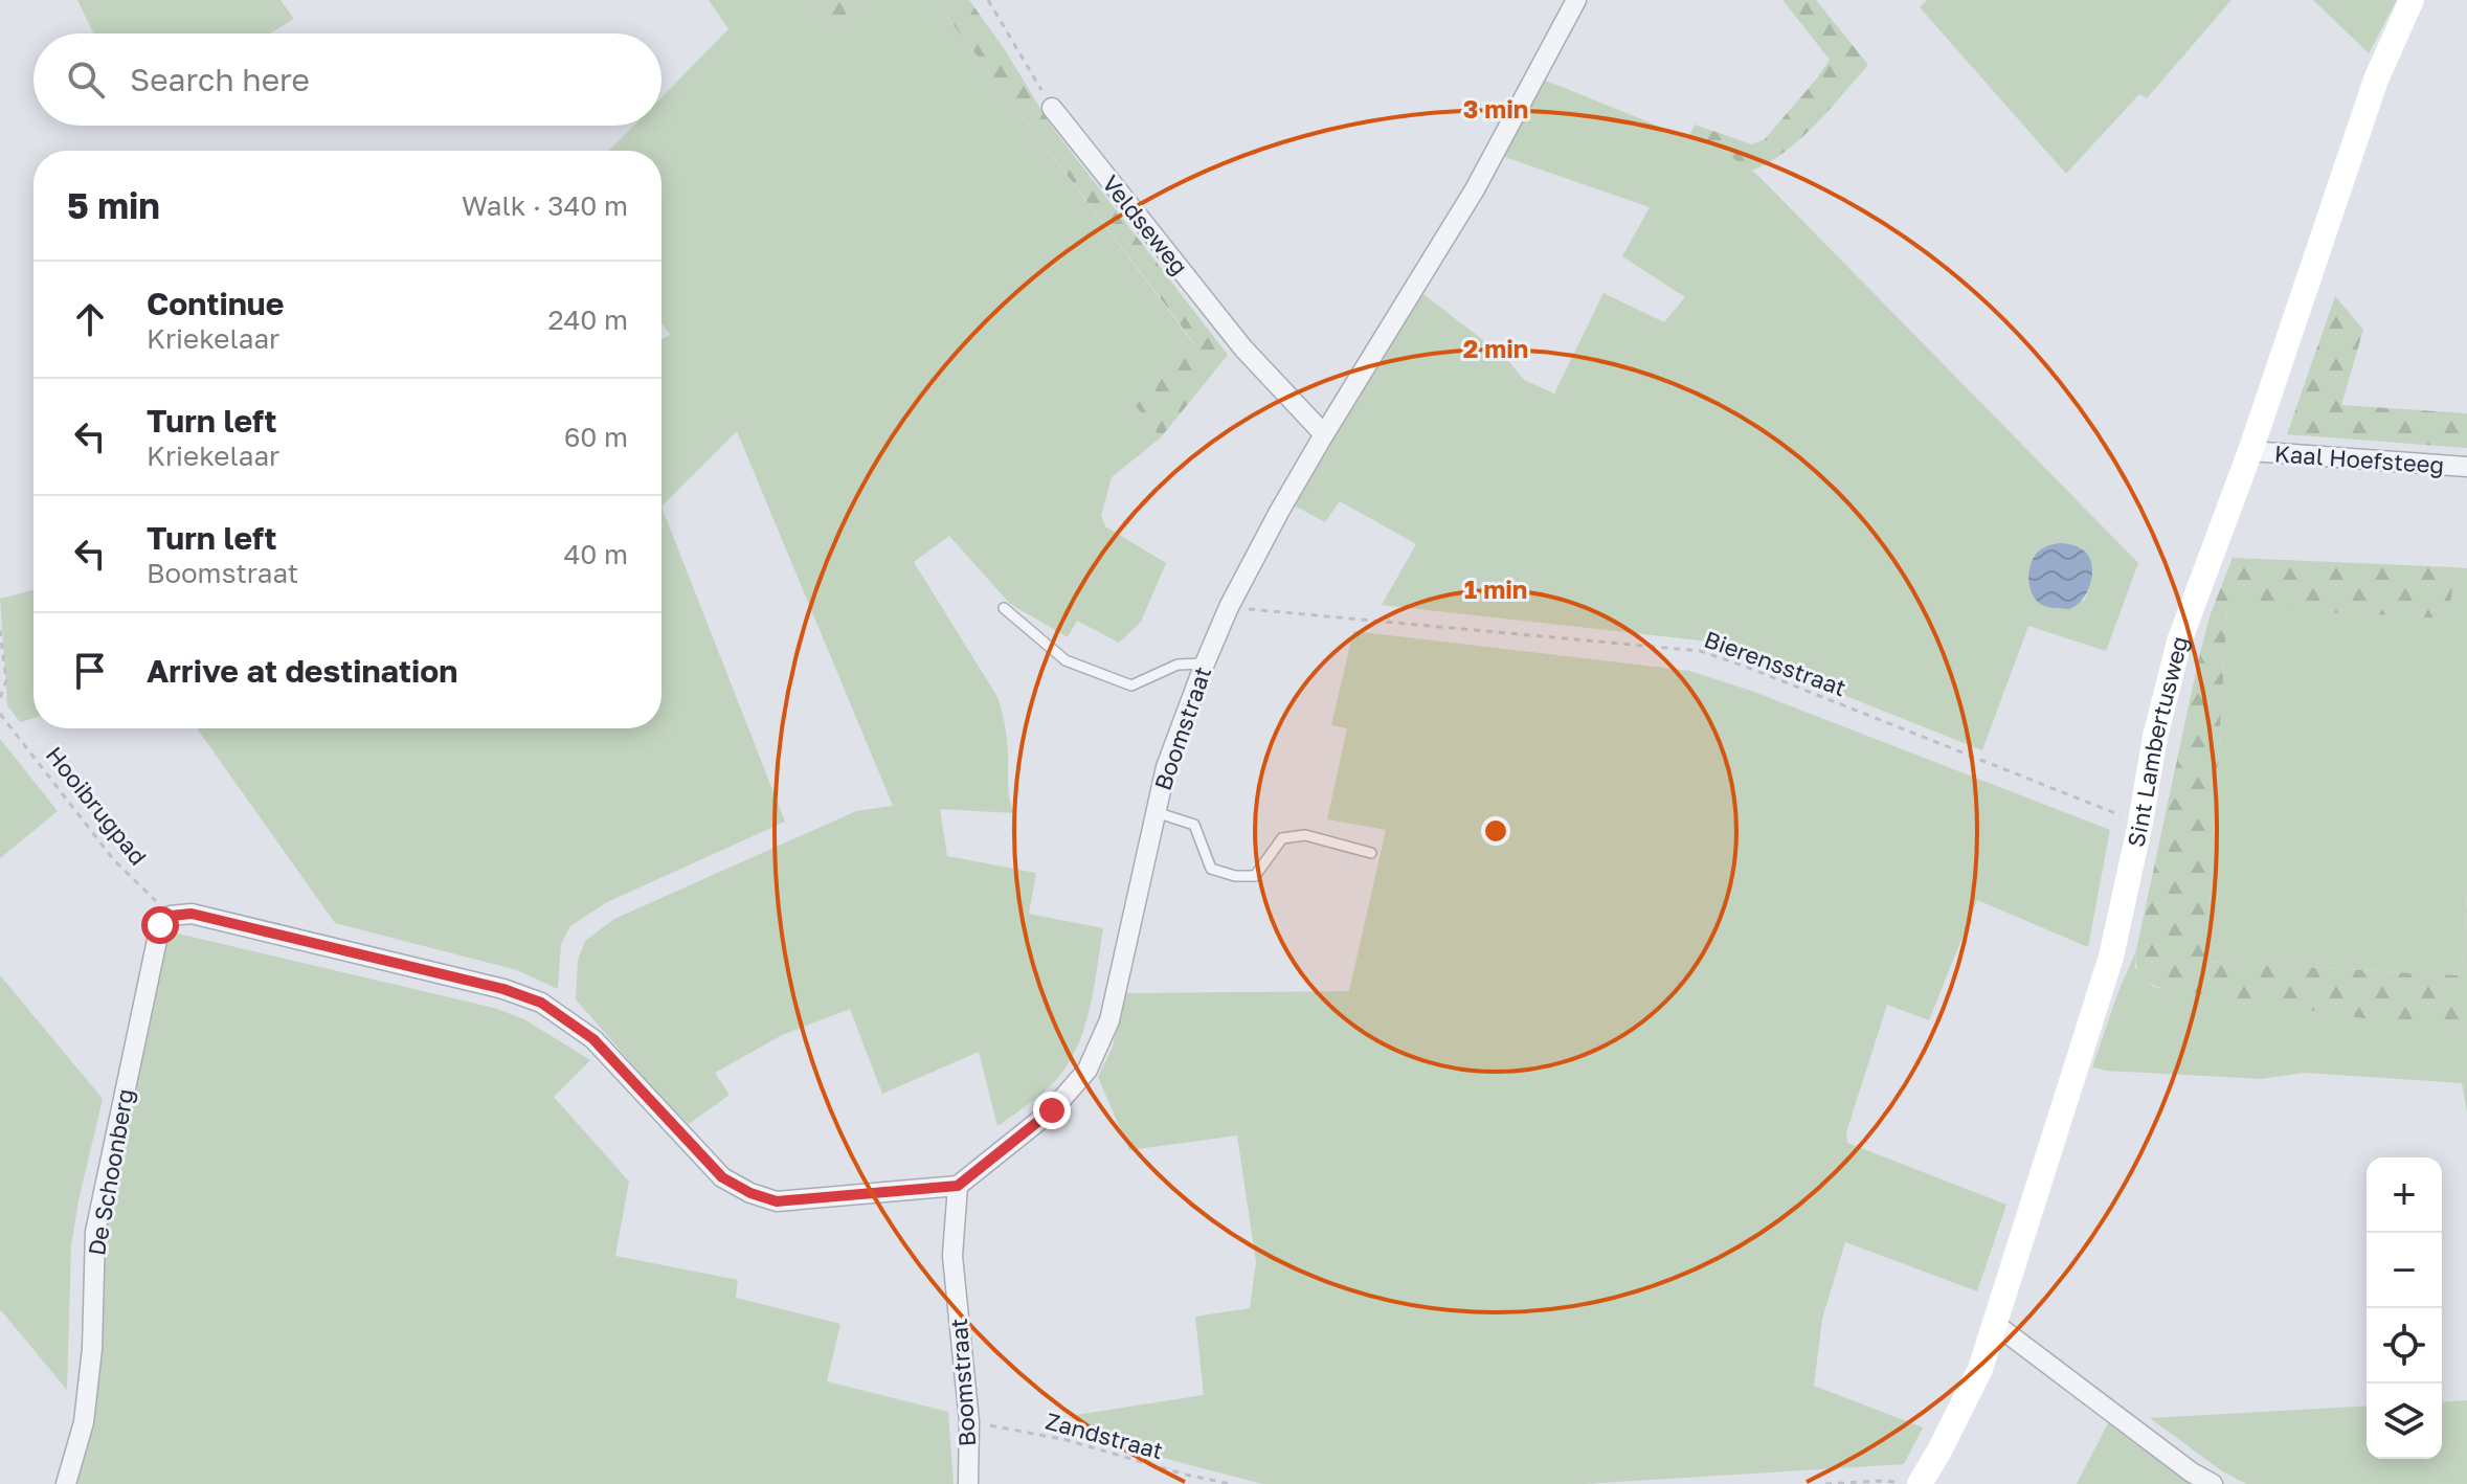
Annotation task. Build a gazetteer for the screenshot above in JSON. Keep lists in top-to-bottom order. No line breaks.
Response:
{"streets":{"street":["Veldseweg","Kaal Hoefsteeg","Boomstraat","Sint Lambertusweg","De Schoonberg"],"path":["Bierensstraat","Hooibrugpad","Zandstraat"]},"crossings":[["Veldseweg","Boomstraat"],["Kaal Hoefsteeg","Sint Lambertusweg"],["Bierensstraat","Boomstraat"],["Bierensstraat","Sint Lambertusweg"],["Boomstraat","Zandstraat"],["Hooibrugpad","De Schoonberg"]],"page":{"search":"Search here","heading":["5 min","Walk · 340 m"],"list":[["Continue","Kriekelaar","240 m"],["Turn left","Kriekelaar","60 m"],["Turn left","Boomstraat","40 m"],"Arrive at destination"],"map_buttons":["+","−"]},"rings":["3 min","2 min","1 min"]}
